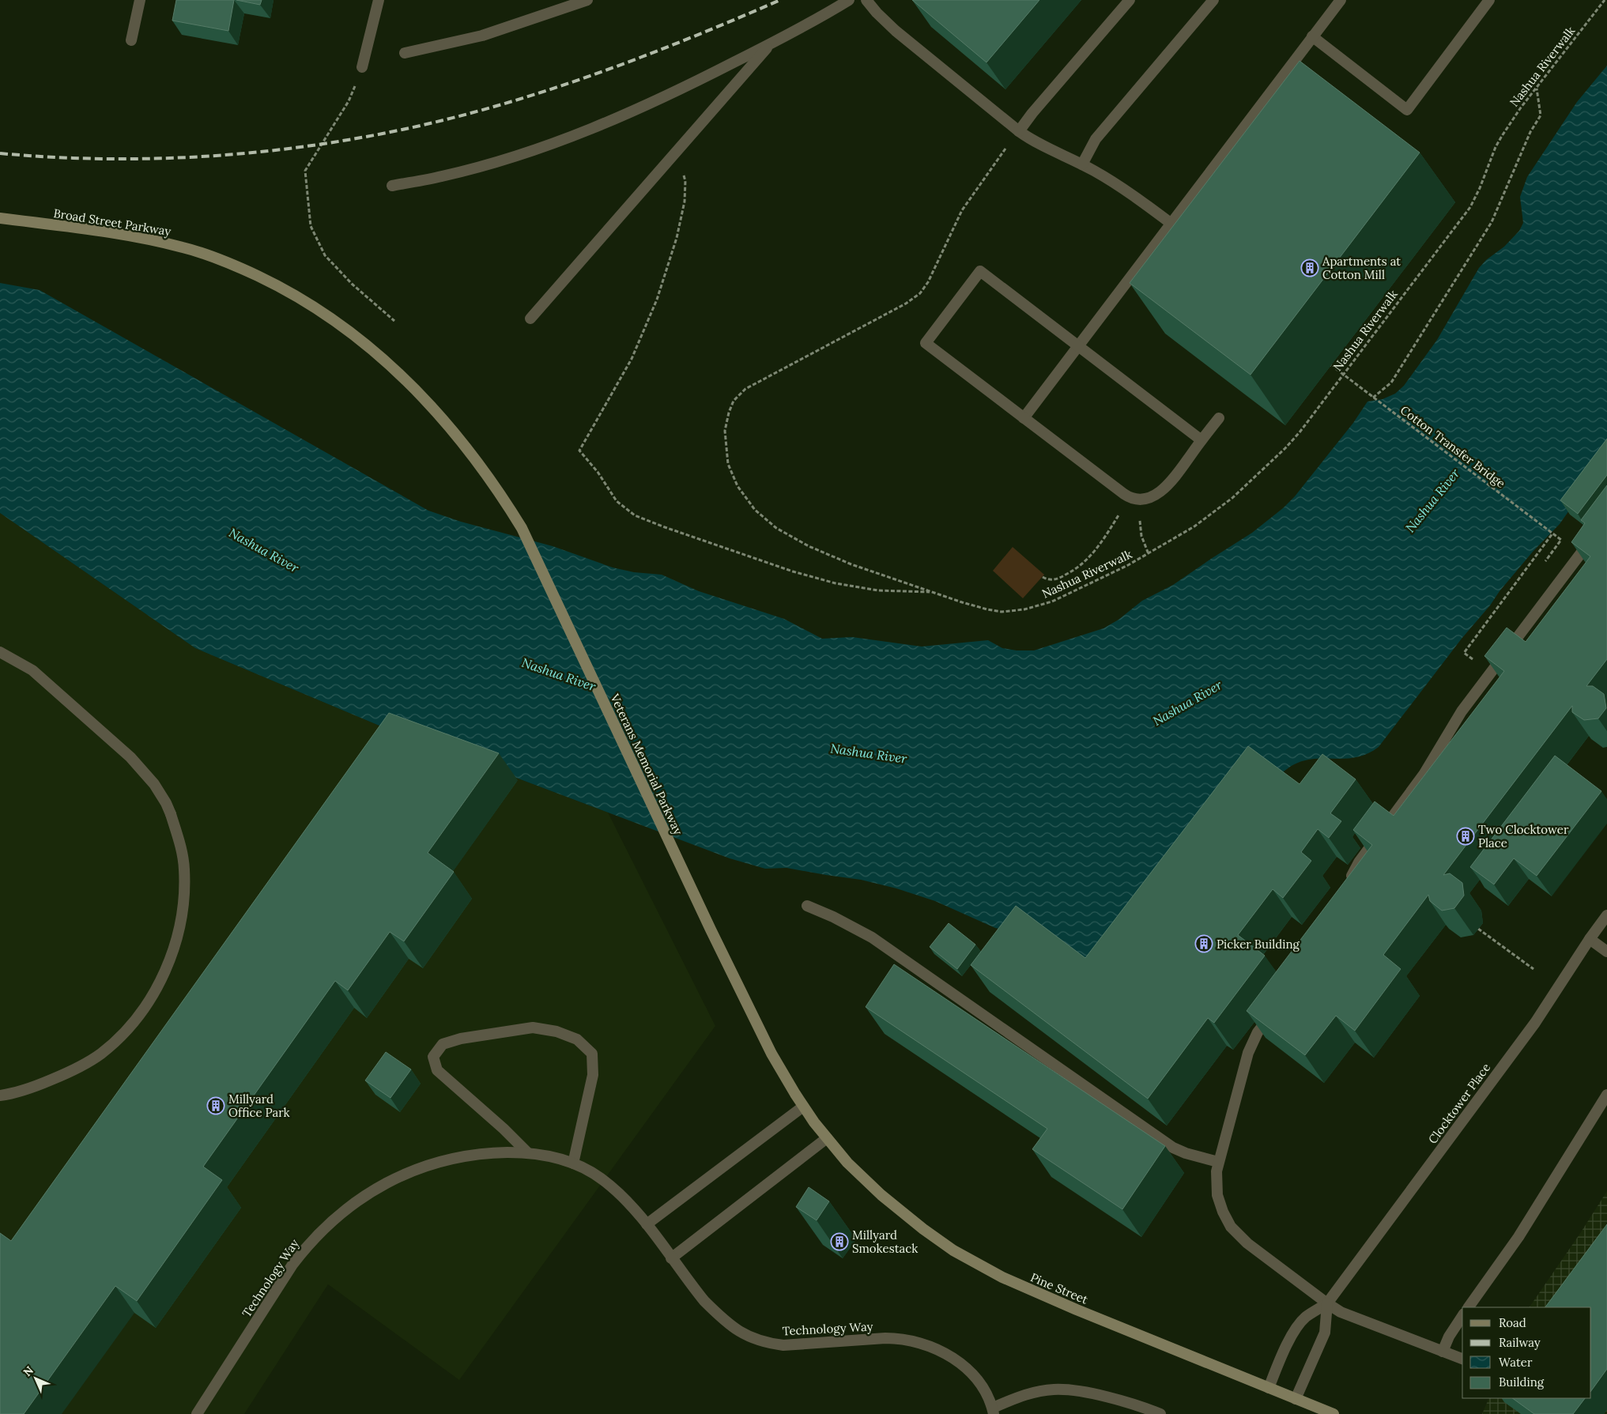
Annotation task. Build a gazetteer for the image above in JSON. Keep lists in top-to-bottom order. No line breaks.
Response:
{"streets":{"main road":["Broad Street Parkway","Veterans Memorial Parkway","Pine Street"],"street":["Clocktower Place","Technology Way"],"path":["Nashua Riverwalk","Cotton Transfer Bridge"]},"crossings":[["Broad Street Parkway","Veterans Memorial Parkway"],["Veterans Memorial Parkway","Pine Street"],["Clocktower Place","Pine Street"]],"water":["Nashua River"],"places":{"building":["Apartments at Cotton Mill","Two Clocktower Place","Picker Building","Millyard Office Park","Millyard Smokestack"]},"legend":["Road","Railway","Water","Building"],"north":"top left"}
